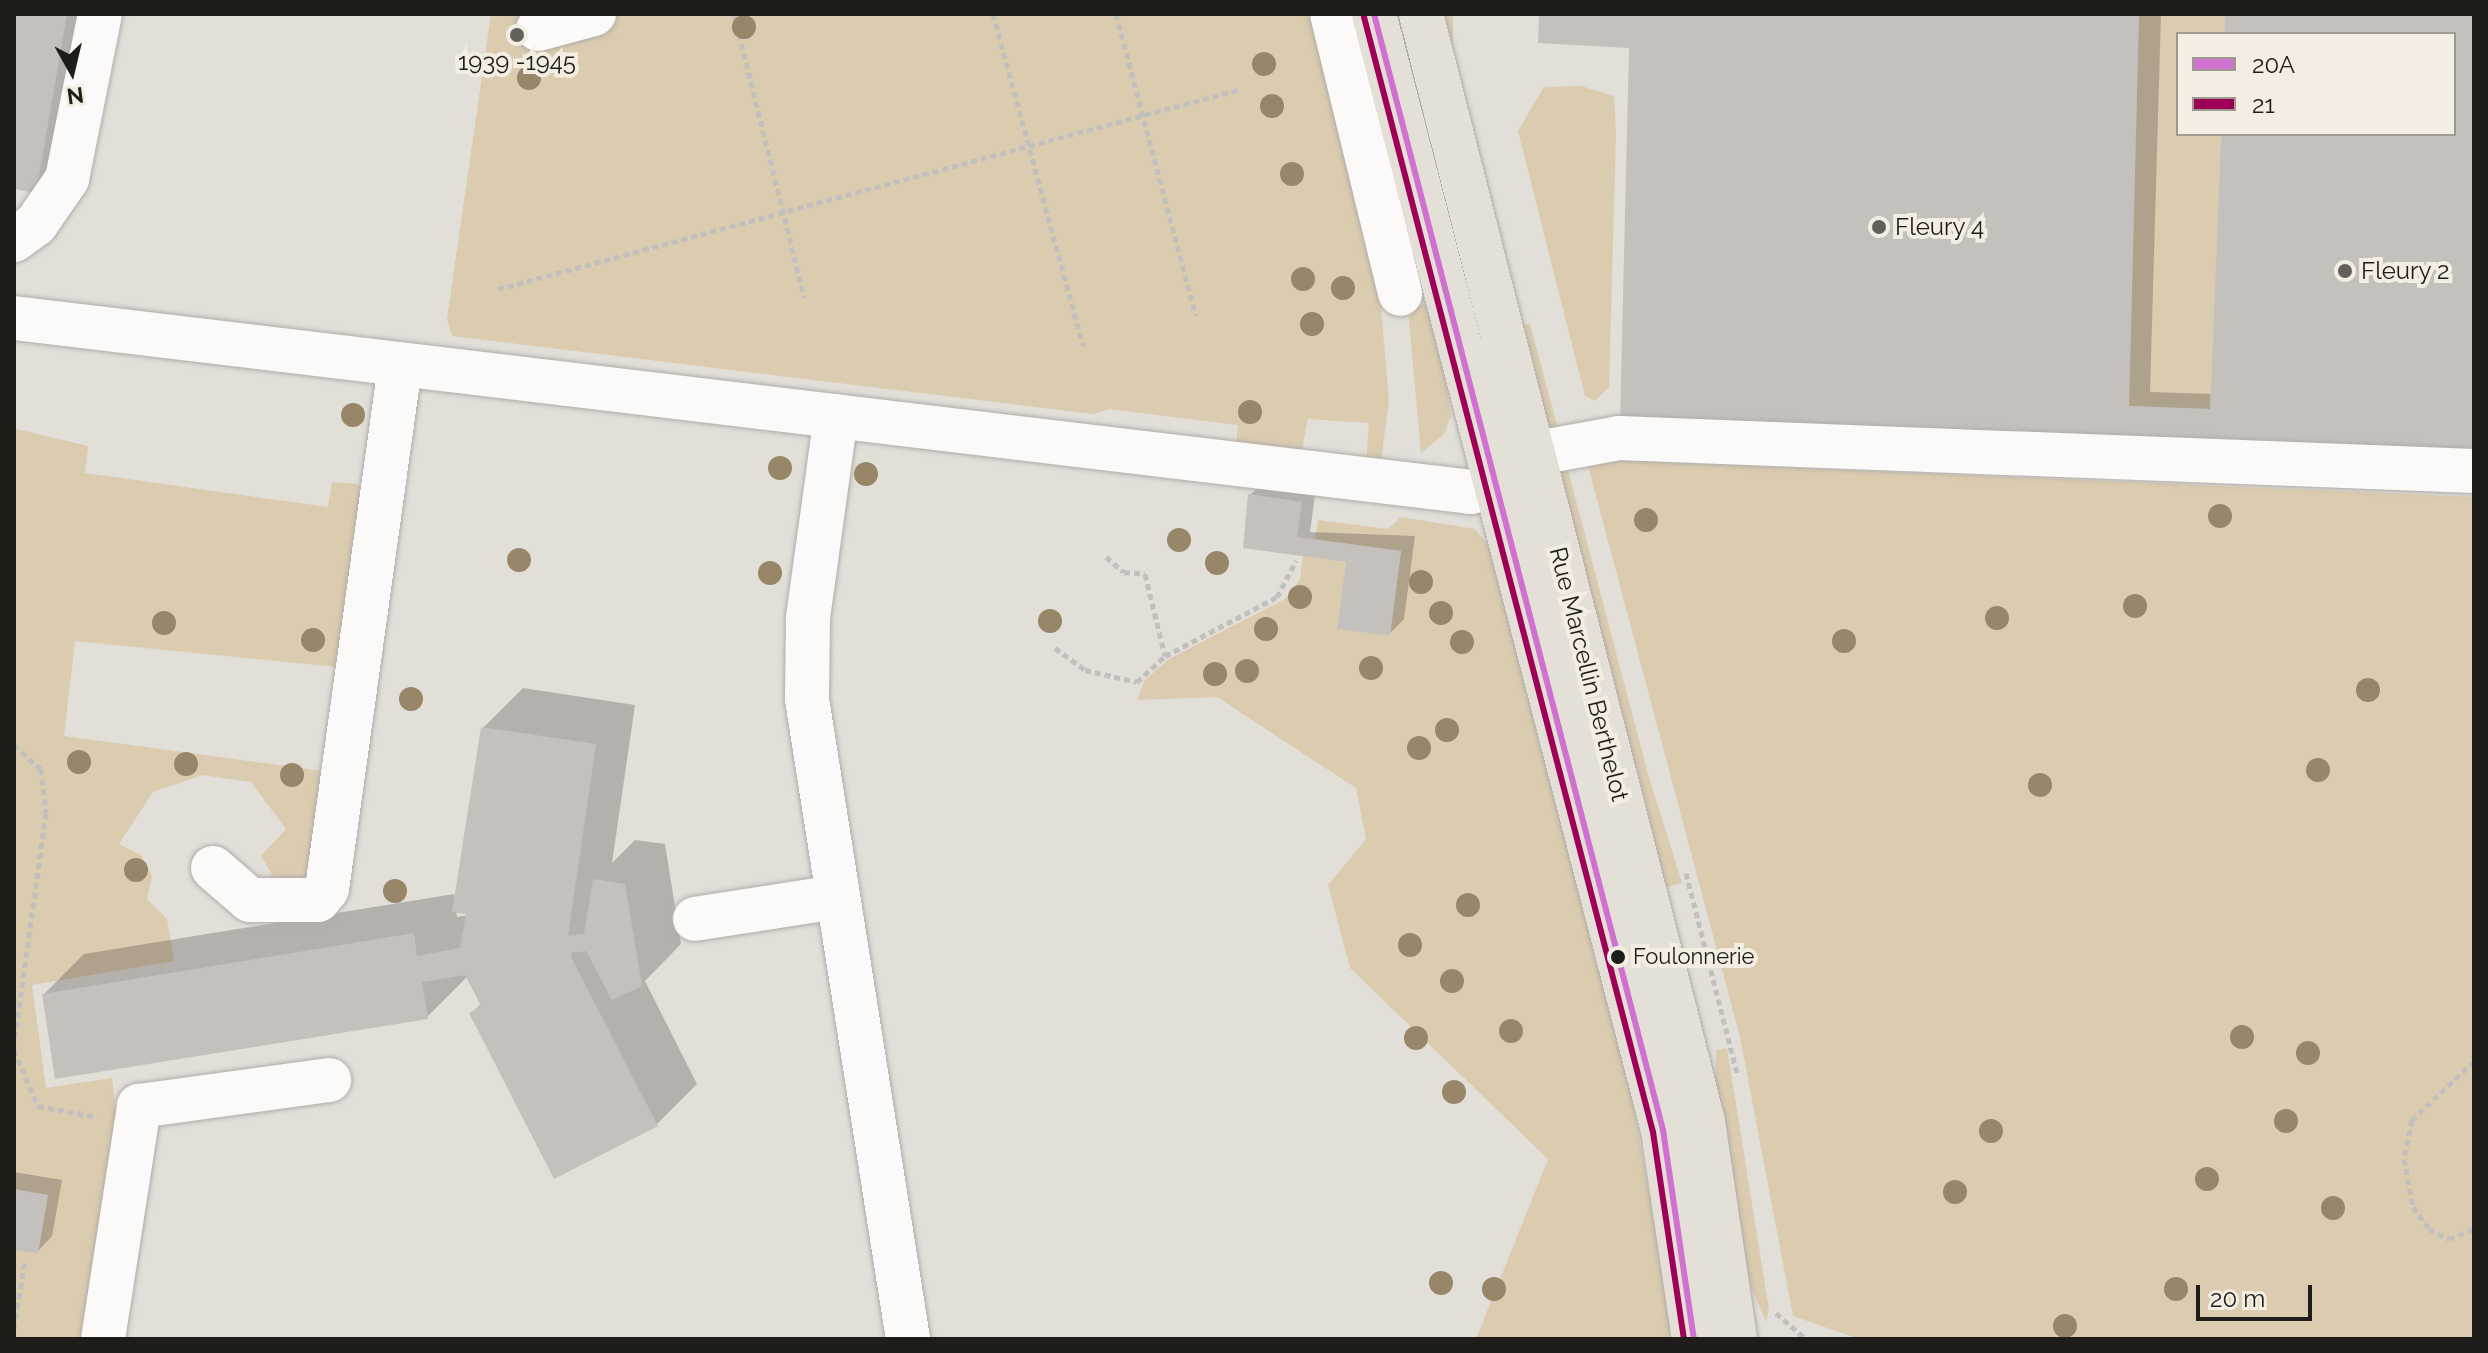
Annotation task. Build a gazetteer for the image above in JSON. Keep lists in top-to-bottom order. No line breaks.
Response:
{"streets":{"main road":["Rue Marcellin Berthelot"]},"places":["1939 -1945","Fleury 4","Fleury 2","Foulonnerie"],"lines":["transit line 20A","transit line 21"],"legend":["20A","21"],"scale_bar":"20 m","north":"bottom"}
